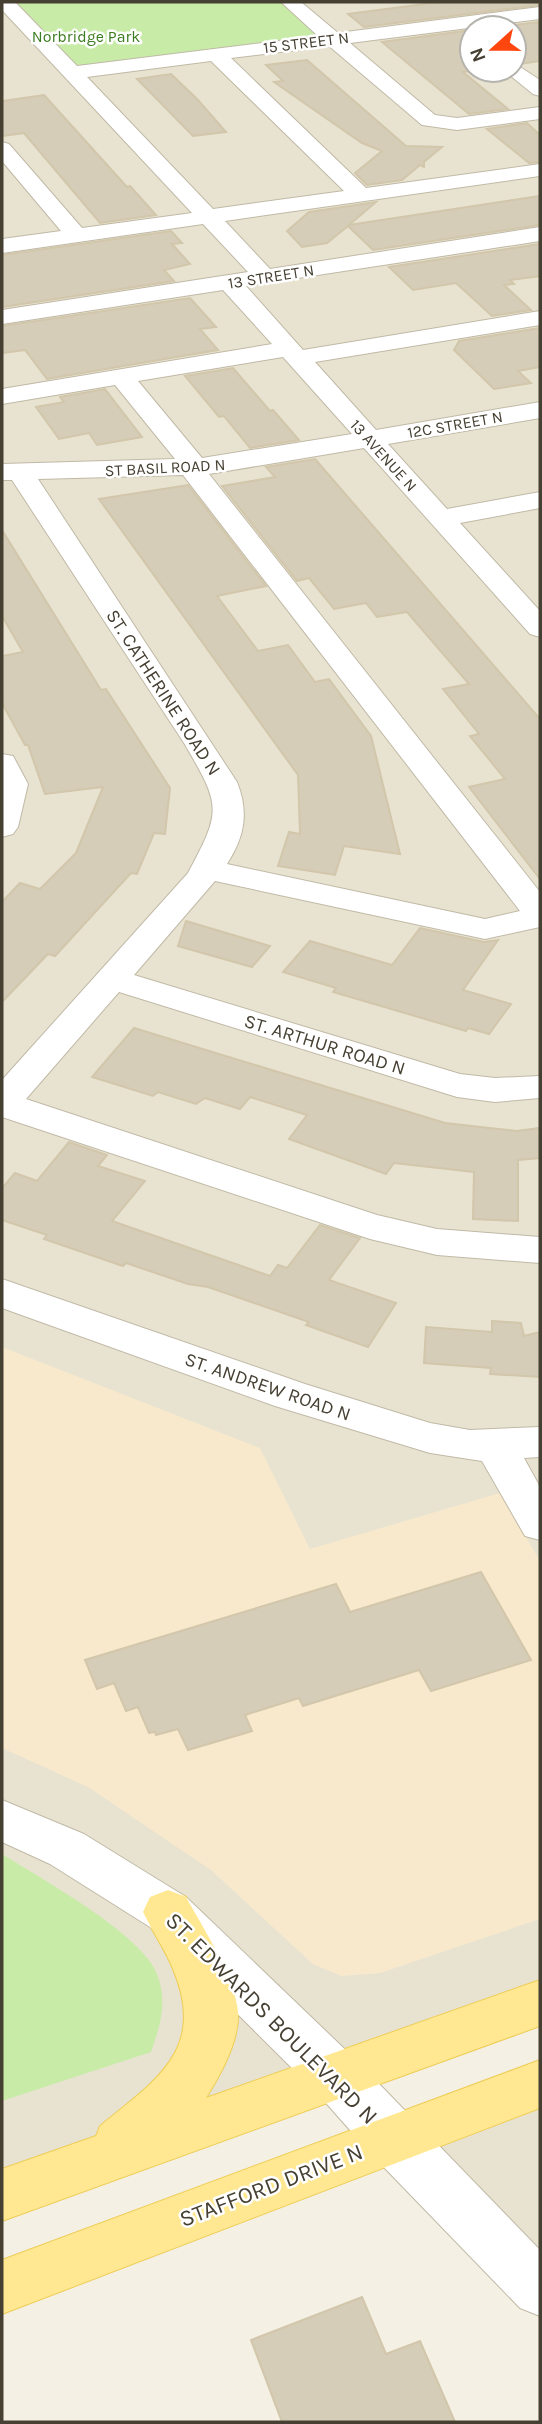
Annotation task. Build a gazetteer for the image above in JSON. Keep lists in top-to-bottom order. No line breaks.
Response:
{"streets":{"main road":["STAFFORD DRIVE N"],"street":["15 STREET N","13 STREET N","12C STREET N","13 AVENUE N","ST BASIL ROAD N","ST. CATHERINE ROAD N","ST. ARTHUR ROAD N","ST. ANDREW ROAD N","ST. EDWARDS BOULEVARD N"]},"crossings":[["13 STREET N","13 AVENUE N"],["12C STREET N","13 AVENUE N"],["12C STREET N","ST BASIL ROAD N"],["13 AVENUE N","ST BASIL ROAD N"],["ST BASIL ROAD N","ST. CATHERINE ROAD N"],["ST. CATHERINE ROAD N","ST. ARTHUR ROAD N"],["ST. EDWARDS BOULEVARD N","STAFFORD DRIVE N"]],"parks":["Norbridge Park"],"north":"left"}
